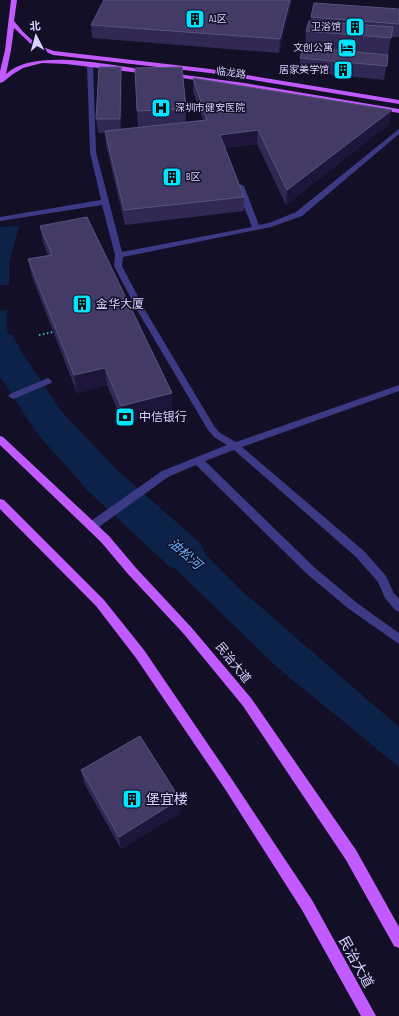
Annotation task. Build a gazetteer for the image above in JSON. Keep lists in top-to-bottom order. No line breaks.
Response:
{"streets":{"main road":["临龙路","民治大道"]},"water":["油松河"],"places":{"building":["A1区","卫浴馆","居家美学馆","B区","金华大厦","堡宜楼"],"hotel":["文创公寓"],"hospital":["深圳市健安医院"],"bank":["中信银行"]},"north":"top"}
